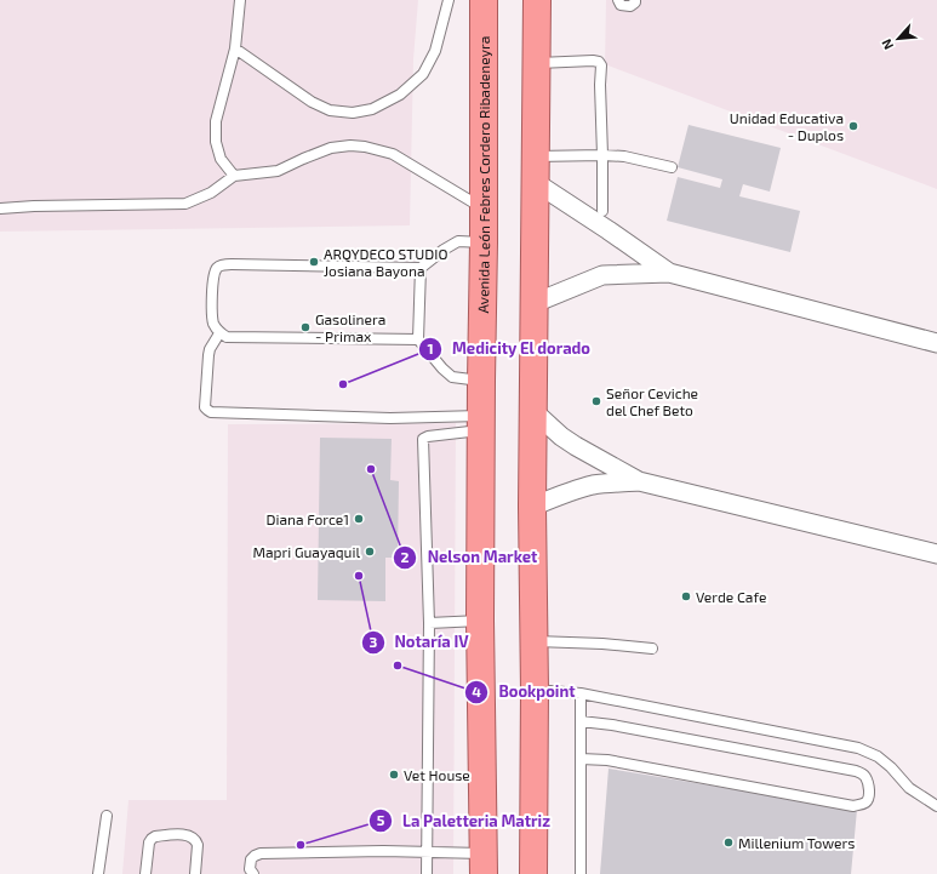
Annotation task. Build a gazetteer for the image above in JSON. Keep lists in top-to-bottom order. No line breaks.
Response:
{"streets":{"highway":["Avenida León Febres Cordero Ribadeneyra"]},"places":["Unidad Educativa - Duplos","ARQYDECO STUDIO Josiana Bayona","Gasolinera - Primax","Medicity El dorado","Señor Ceviche del Chef Beto","Nelson Market","Diana Force1","Mapri Guayaquil","Notaría IV","Verde Cafe","Bookpoint","Vet House","Millenium Towers","La Paletteria Matriz"],"north":"bottom left"}
